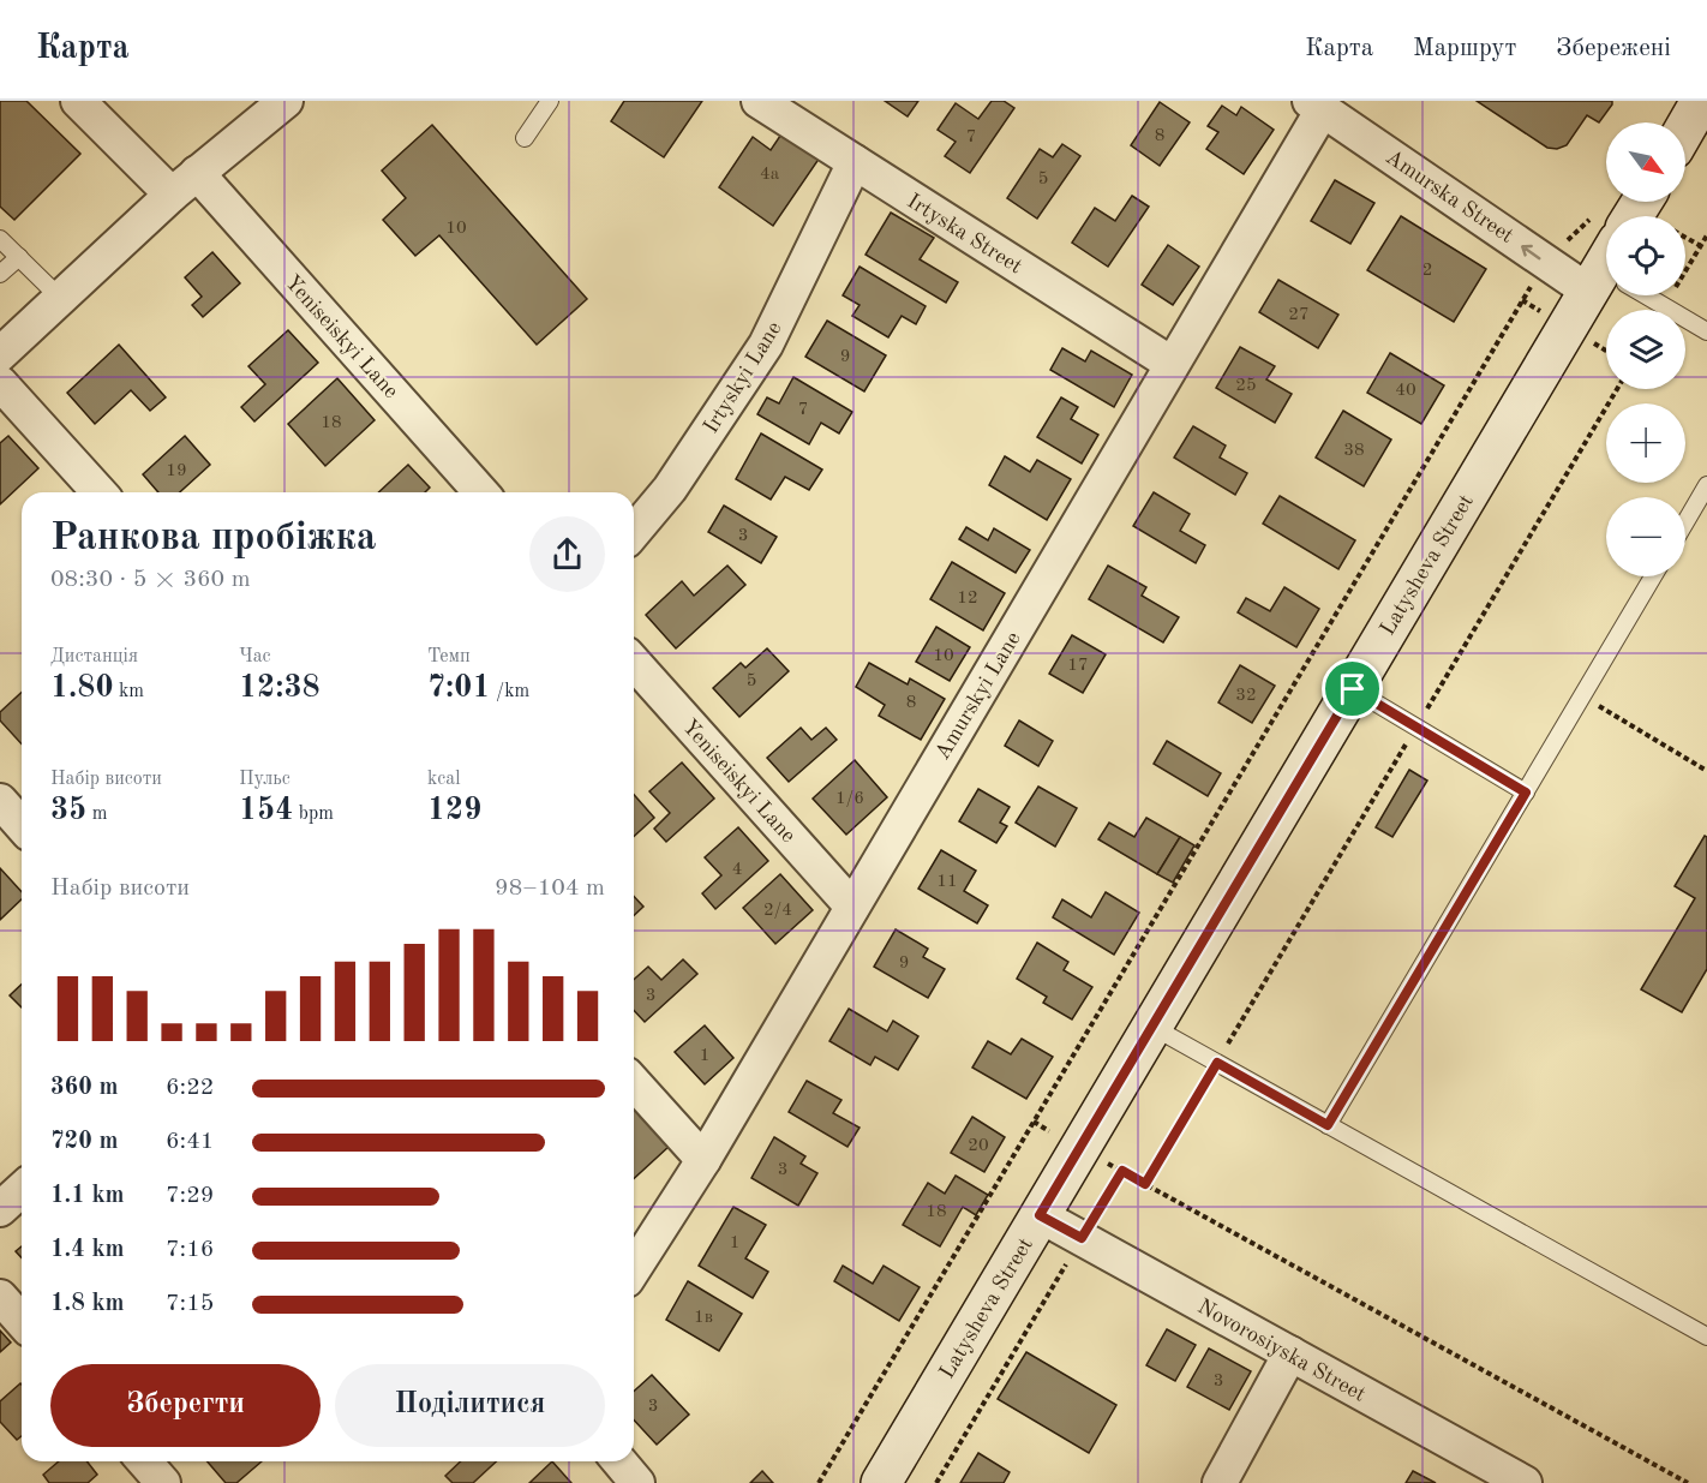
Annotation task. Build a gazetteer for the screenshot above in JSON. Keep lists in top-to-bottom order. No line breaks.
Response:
{"streets":{"street":["Amurska Street","Irtyska Street","Yeniseiskyi Lane","Irtyskyi Lane","Latysheva Street","Amurskyi Lane","Novorosiyska Street"]},"crossings":[["Amurska Street","Amurskyi Lane"],["Irtyska Street","Irtyskyi Lane"],["Irtyska Street","Amurskyi Lane"],["Yeniseiskyi Lane","Amurskyi Lane"],["Latysheva Street","Novorosiyska Street"]],"one_way":["Amurska Street"],"house_numbers":["8","7","4а","5","10","2","27","9","25","40","7","18","38","19","3","12","10","17","5","32","8","1/6","4","11","2/4","9","3","1","20","3","18","1","1в","3","3"],"north":"bottom right","page":{"header":"Карта","nav":["Карта","Маршрут","Збережені"],"map_buttons":["+","−"],"heading":["Ранкова пробіжка","08:30 · 5 × 360 m"],"stats":[["Дистанція","1.80 km"],["Час","12:38"],["Темп","7:01 /km"],["Набір висоти","35 m"],["Пульс","154 bpm"],["kcal","129"]],"chart":["Набір висоти","98–104 m"],"list":[{"name":"360 m","note":"6:22"},{"name":"720 m","note":"6:41"},{"name":"1.1 km","note":"7:29"},{"name":"1.4 km","note":"7:16"},{"name":"1.8 km","note":"7:15"}],"buttons":["Зберегти","Поділитися"]}}
